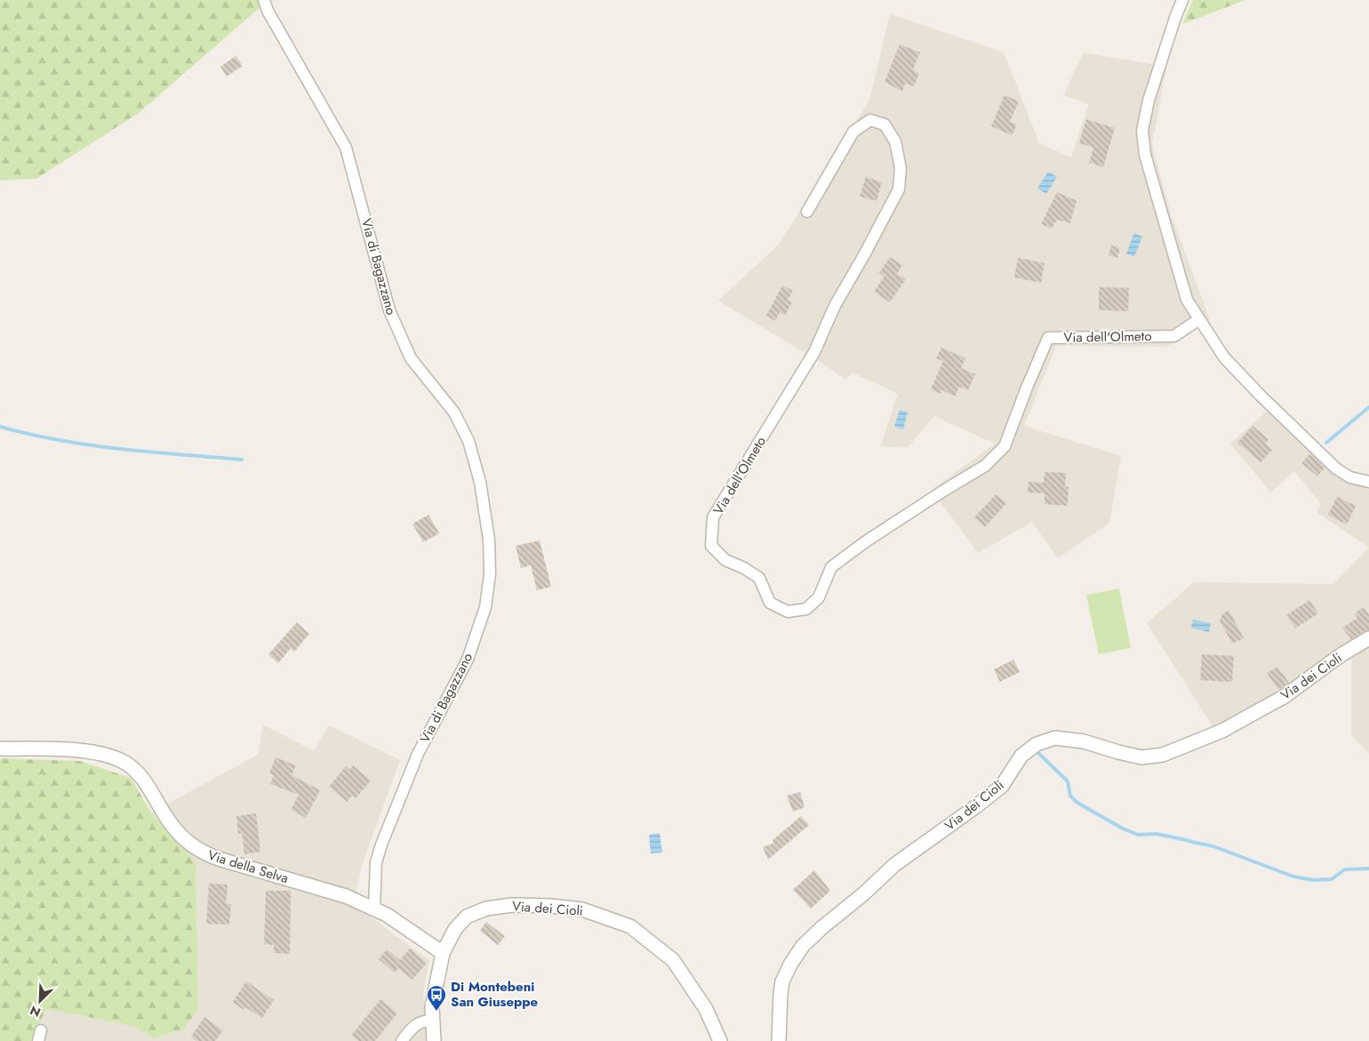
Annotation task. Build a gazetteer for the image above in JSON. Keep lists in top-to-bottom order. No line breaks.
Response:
{"streets":{"street":["Via di Bagazzano","Via dell'Olmeto","Via dei Cioli","Via della Selva"]},"crossings":[["Via di Bagazzano","Via della Selva"],["Via dei Cioli","Via della Selva"]],"places":{"bus stop":["Di Montebeni San Giuseppe"]},"north":"bottom left"}
